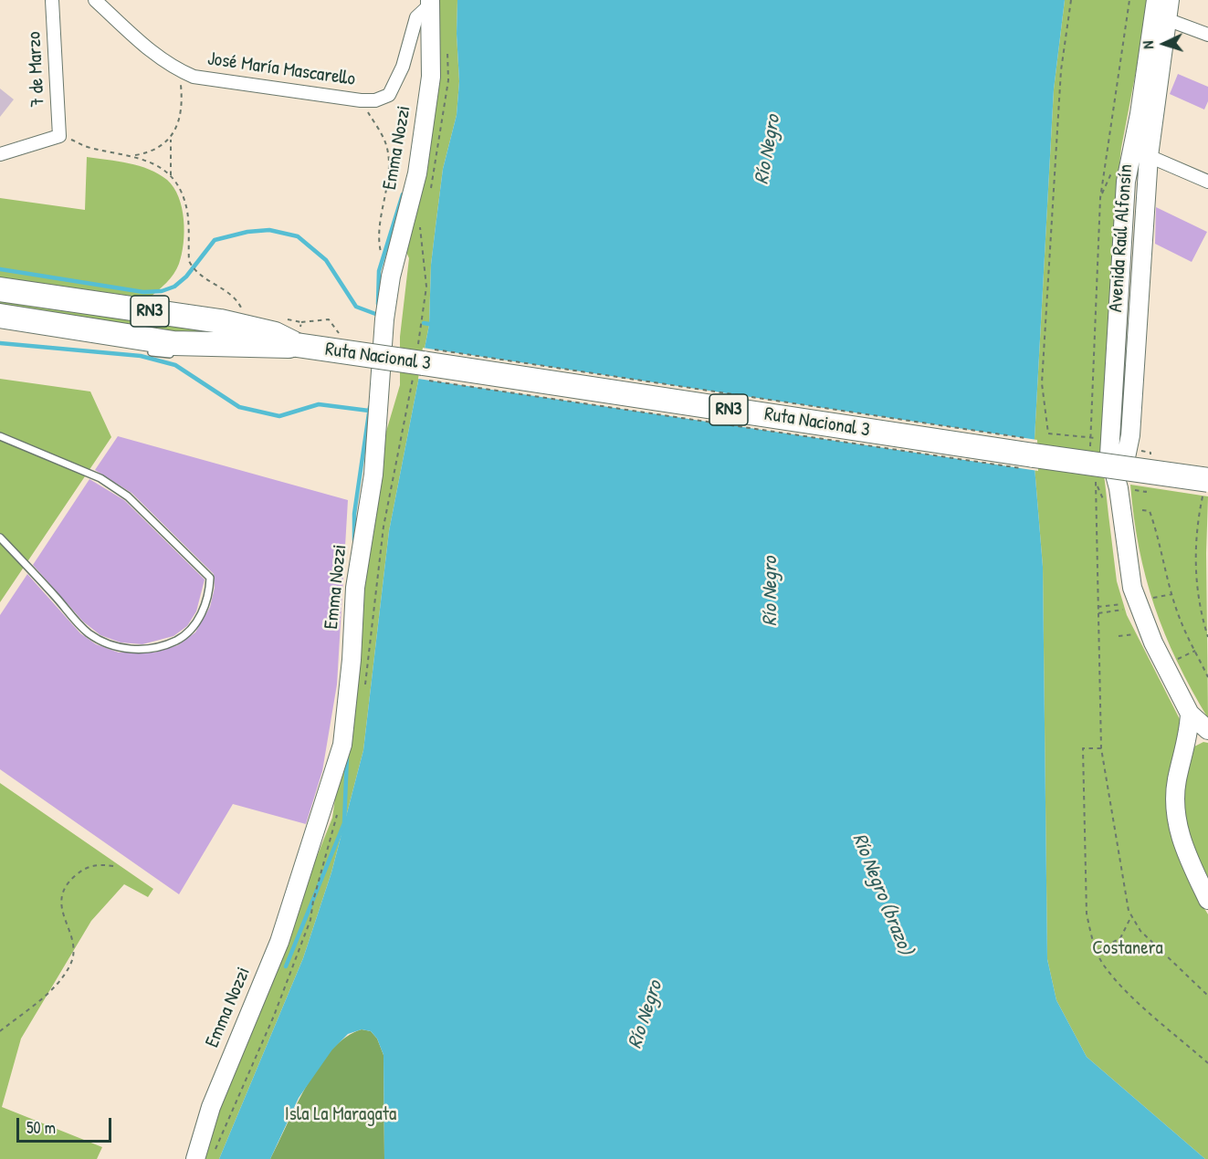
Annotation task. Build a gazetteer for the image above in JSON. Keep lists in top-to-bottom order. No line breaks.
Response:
{"streets":{"highway":["RN3","Ruta Nacional 3"],"main road":["Emma Nozzi","Avenida Raúl Alfonsín"],"street":["7 de Marzo","José María Mascarello"]},"crossings":[["José María Mascarello","Emma Nozzi"],["RN3","Ruta Nacional 3"]],"water":["Río Negro","Río Negro (brazo)"],"parks":["Costanera","Isla La Maragata"],"scale_bar":"50 m","north":"left"}
